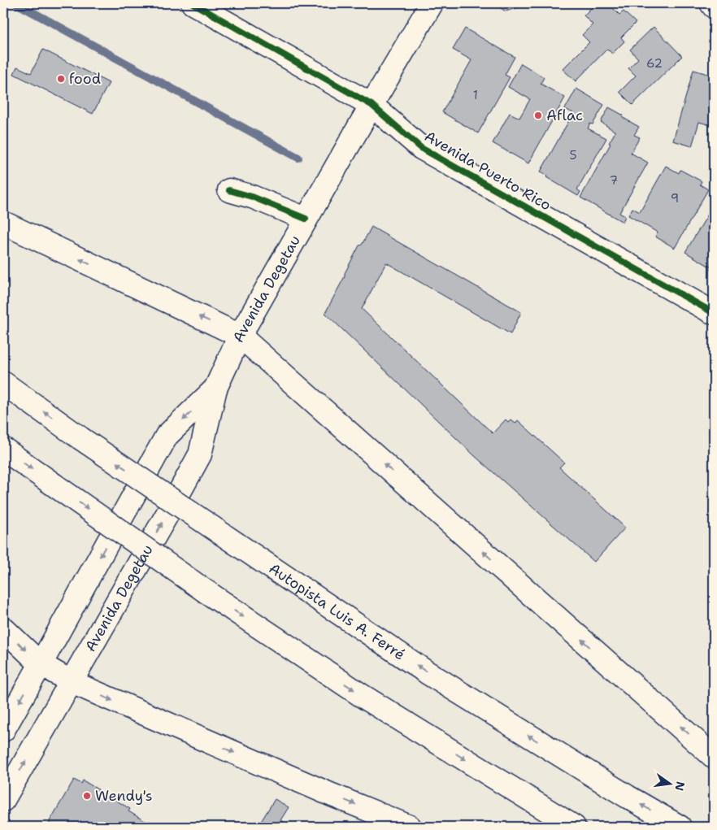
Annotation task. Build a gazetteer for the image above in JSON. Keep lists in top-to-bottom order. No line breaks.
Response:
{"streets":{"main road":["Avenida Puerto Rico","Avenida Degetau","Autopista Luis A. Ferré"]},"crossings":[["Avenida Puerto Rico","Avenida Degetau"]],"places":["food","Aflac","Wendy's"],"house_numbers":["62","1","5","7","9"],"north":"right"}
